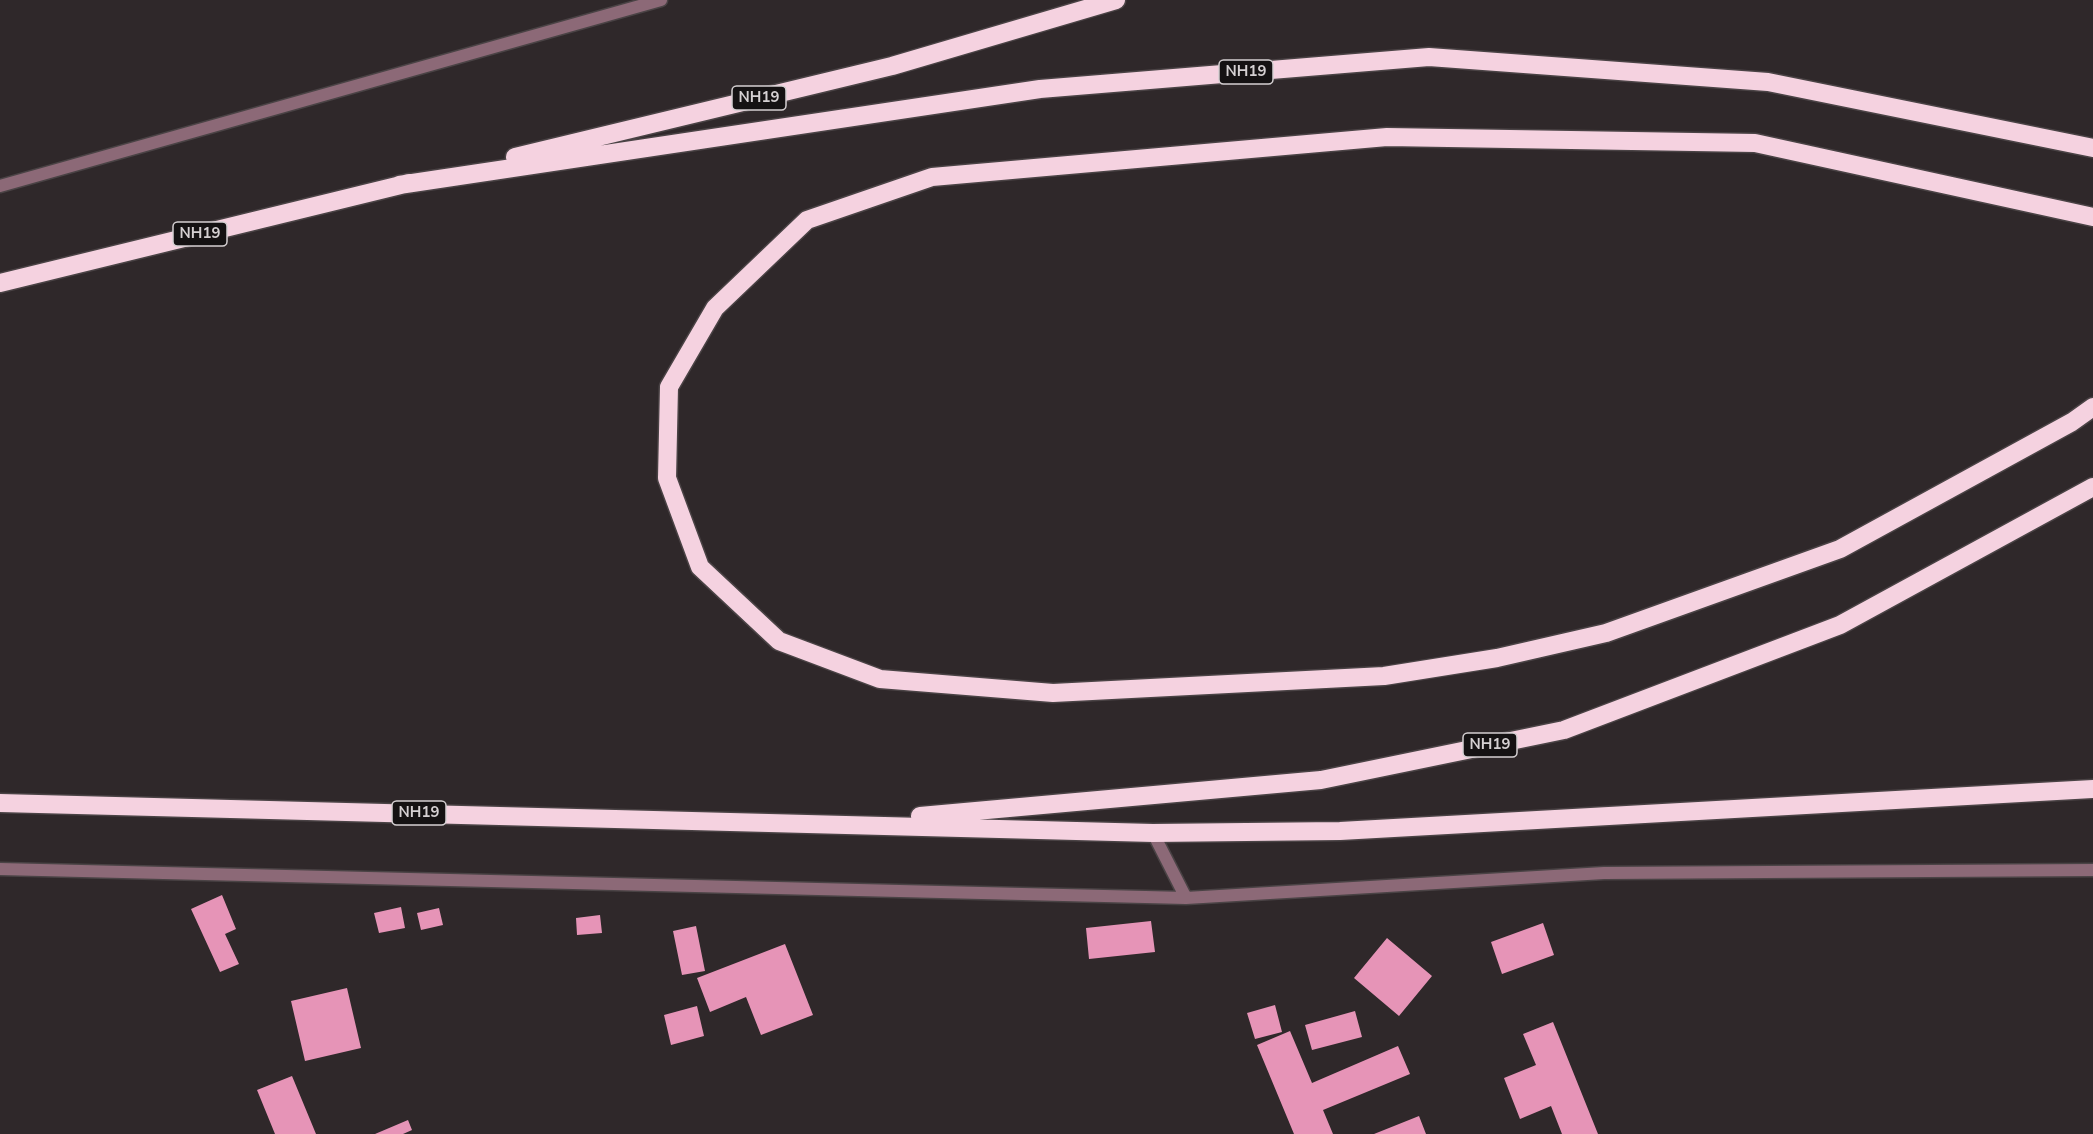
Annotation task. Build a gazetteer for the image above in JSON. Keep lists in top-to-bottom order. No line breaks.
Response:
{"streets":{"highway":["NH19"]}}
